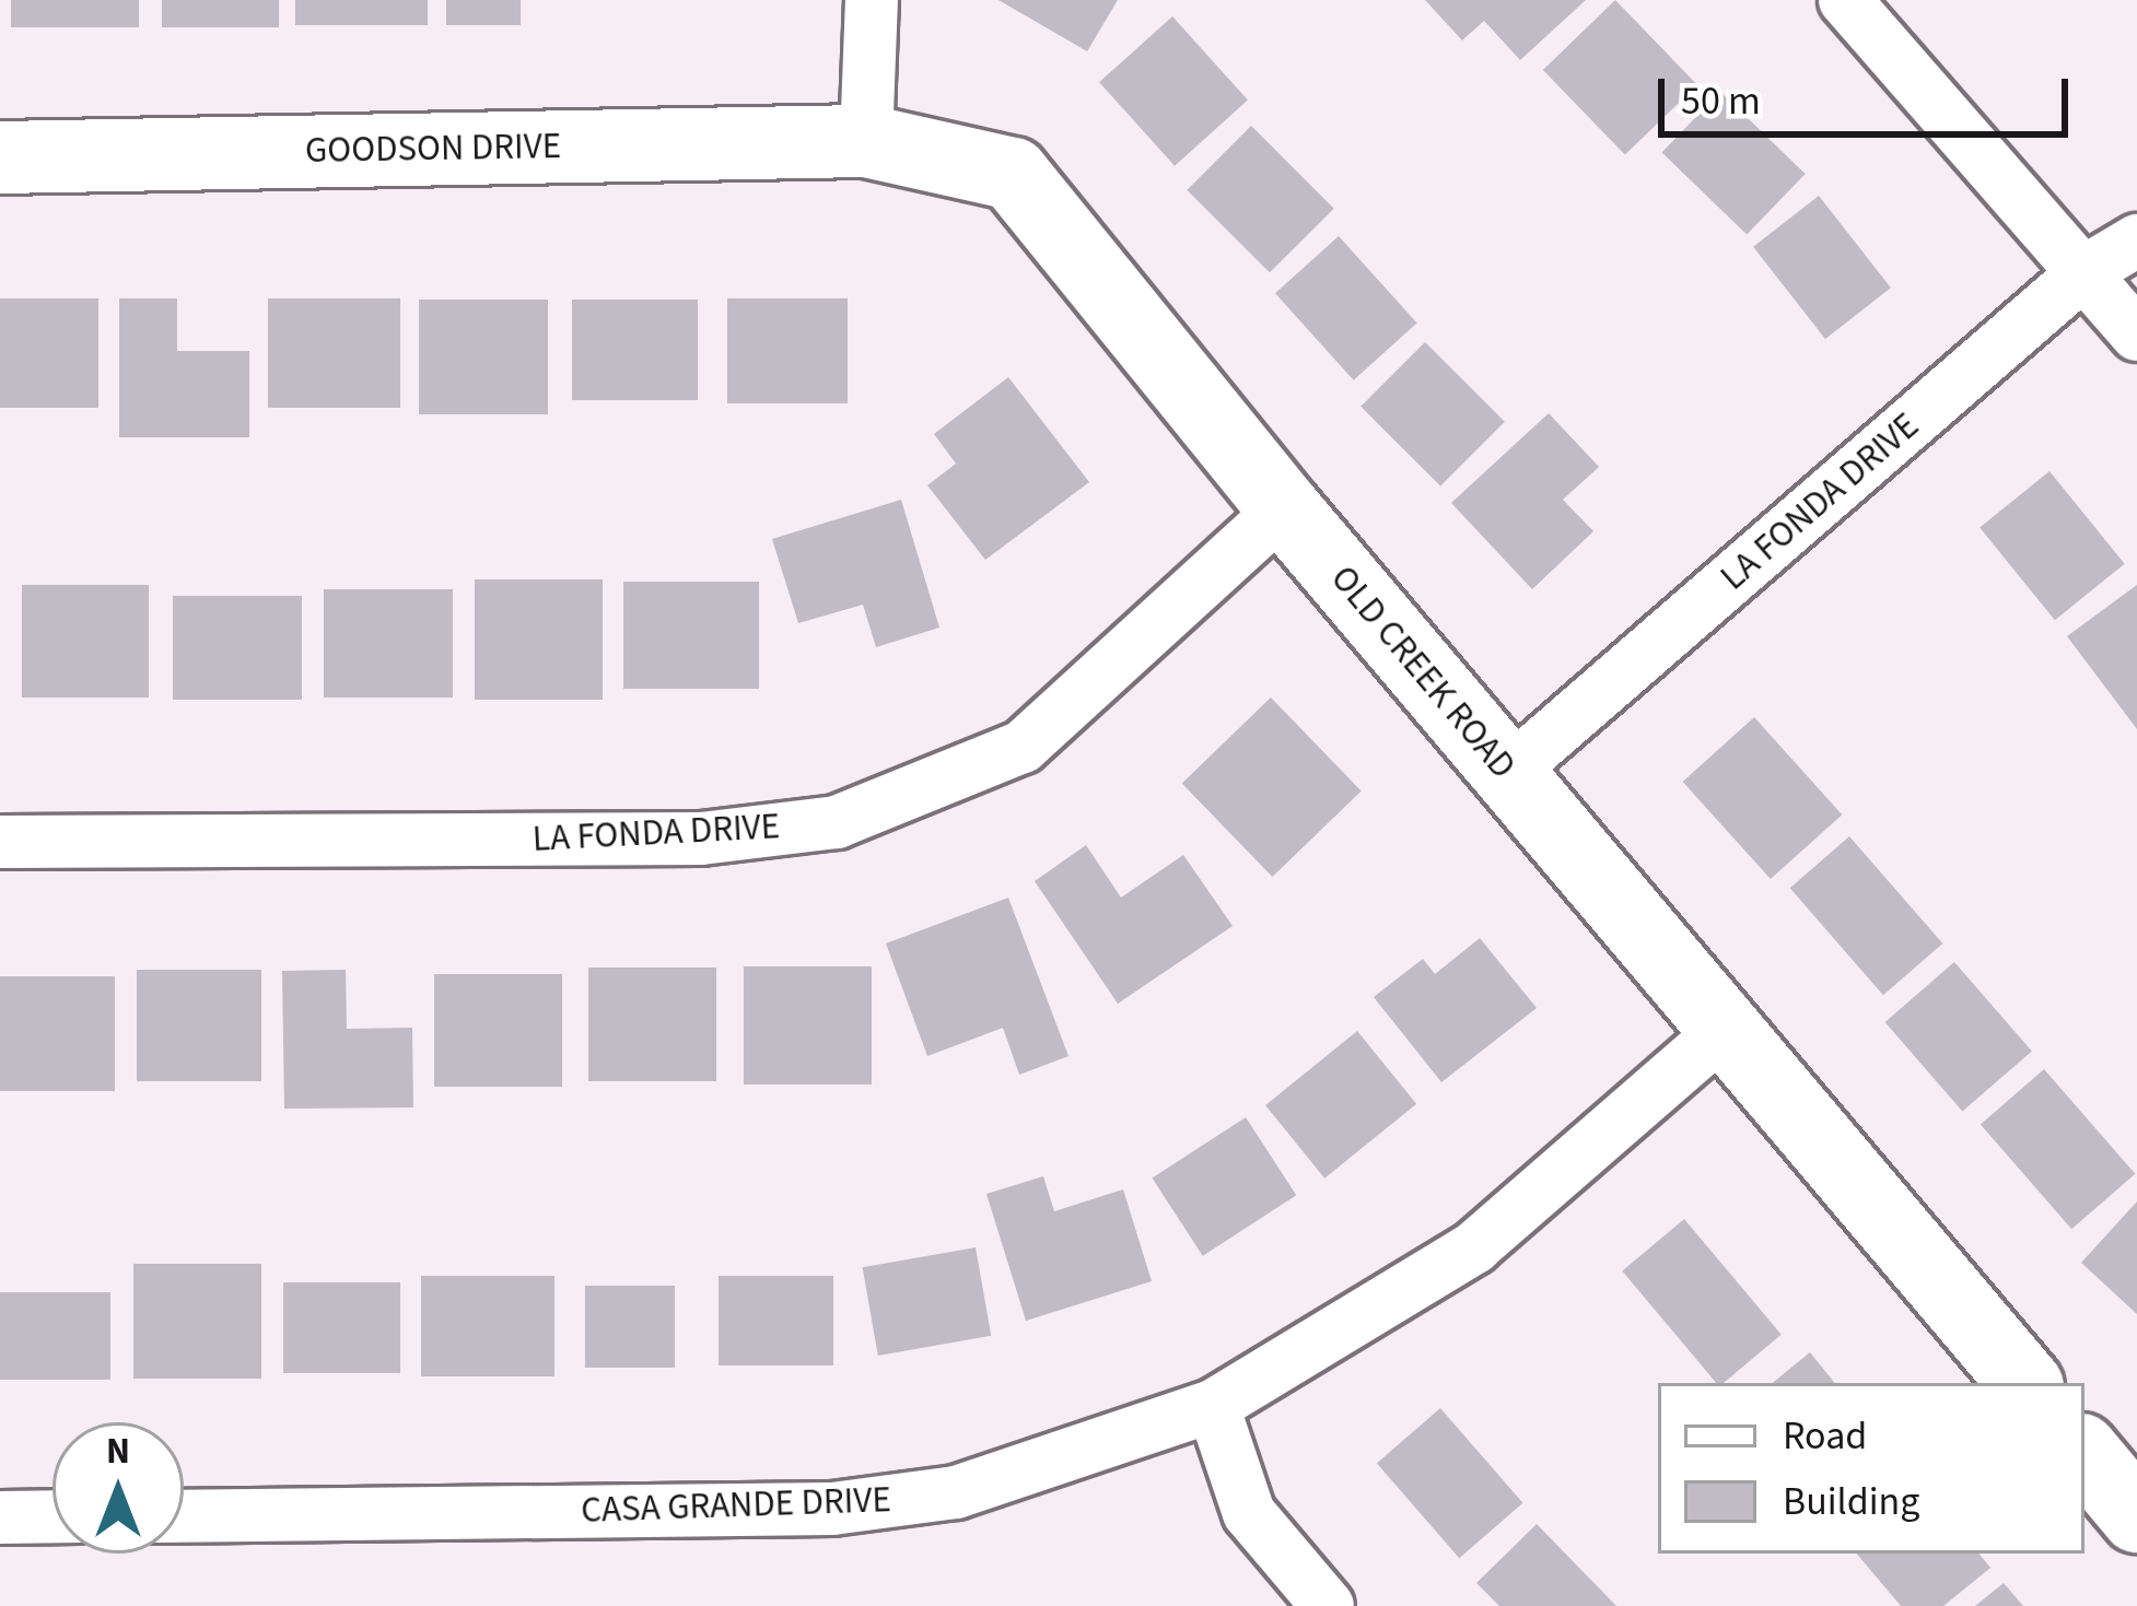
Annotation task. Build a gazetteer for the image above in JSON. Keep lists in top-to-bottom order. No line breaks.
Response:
{"streets":{"street":["GOODSON DRIVE","LA FONDA DRIVE","OLD CREEK ROAD","CASA GRANDE DRIVE"]},"crossings":[["GOODSON DRIVE","OLD CREEK ROAD"],["LA FONDA DRIVE","OLD CREEK ROAD"],["OLD CREEK ROAD","CASA GRANDE DRIVE"]],"legend":["Road","Building"],"scale_bar":"50 m","north":"top"}
